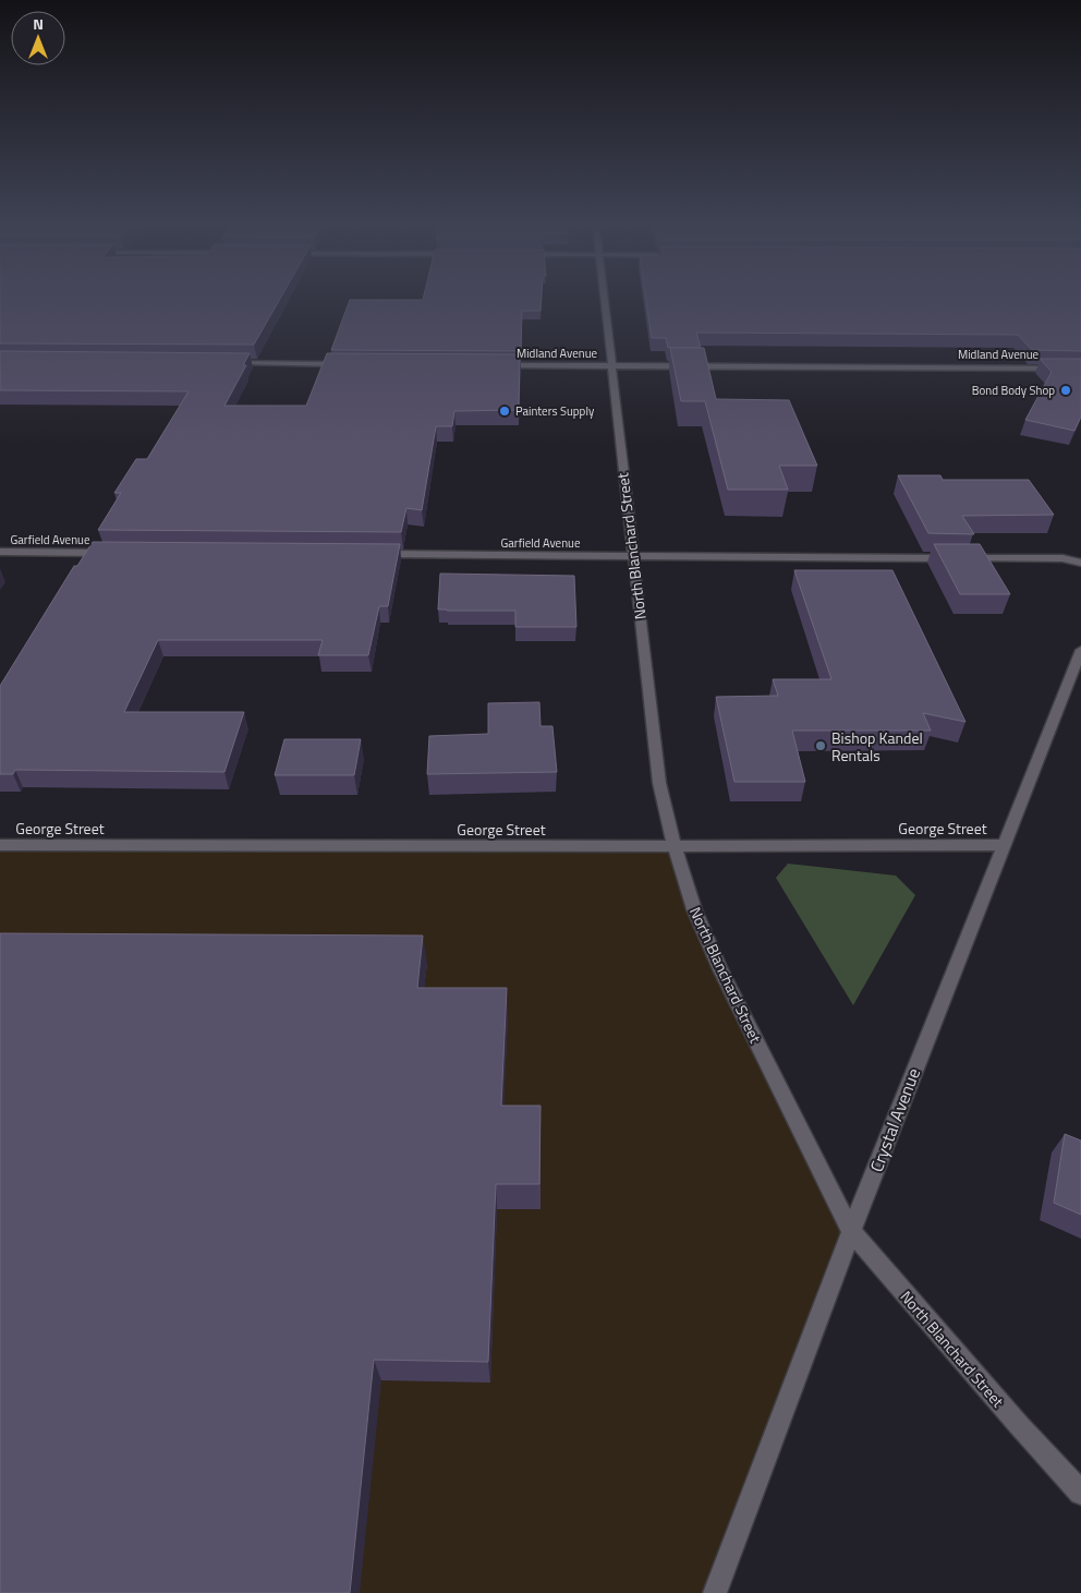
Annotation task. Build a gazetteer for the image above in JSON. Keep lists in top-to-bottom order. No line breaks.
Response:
{"streets":{"street":["Midland Avenue","Garfield Avenue","North Blanchard Street","George Street","Crystal Avenue"]},"crossings":[["Midland Avenue","North Blanchard Street"],["Garfield Avenue","North Blanchard Street"],["North Blanchard Street","George Street"],["North Blanchard Street","Crystal Avenue"],["George Street","Crystal Avenue"]],"places":["Bond Body Shop","Painters Supply","Bishop Kandel Rentals"],"north":"top"}
